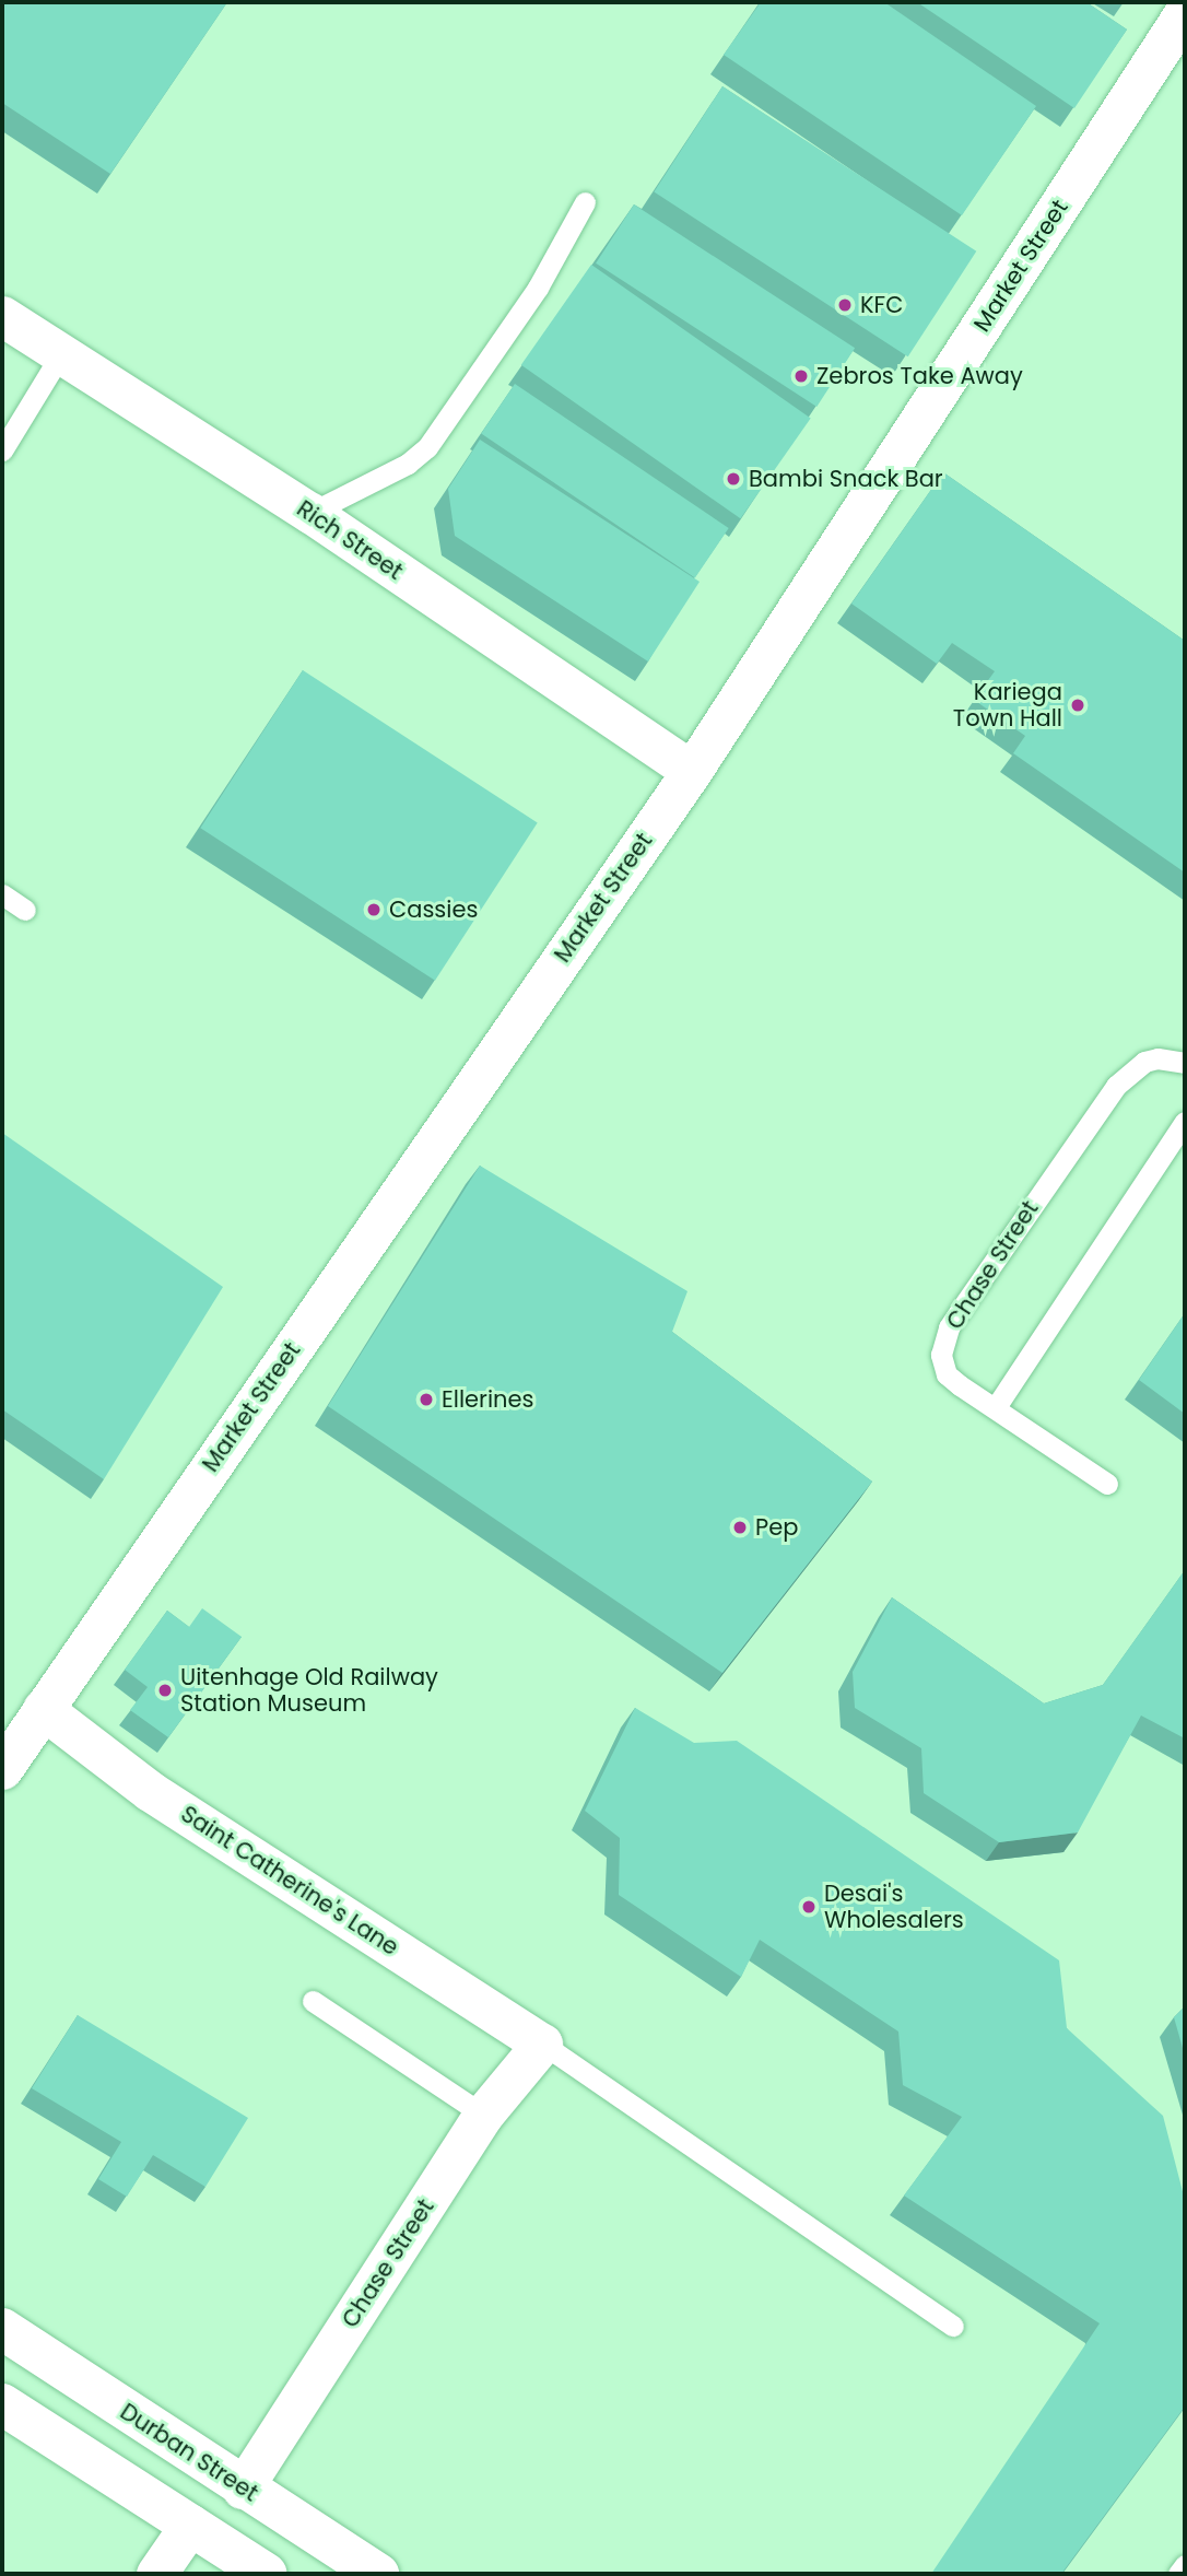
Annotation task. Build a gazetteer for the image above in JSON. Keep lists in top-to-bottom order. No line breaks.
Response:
{"streets":{"street":["Market Street","Rich Street","Chase Street","Saint Catherine's Lane","Durban Street"]},"crossings":[["Market Street","Rich Street"],["Market Street","Saint Catherine's Lane"],["Chase Street","Saint Catherine's Lane"],["Chase Street","Durban Street"]],"places":["KFC","Zebros Take Away","Bambi Snack Bar","Kariega Town Hall","Cassies","Ellerines","Pep","Uitenhage Old Railway Station Museum","Desai's Wholesalers"]}
